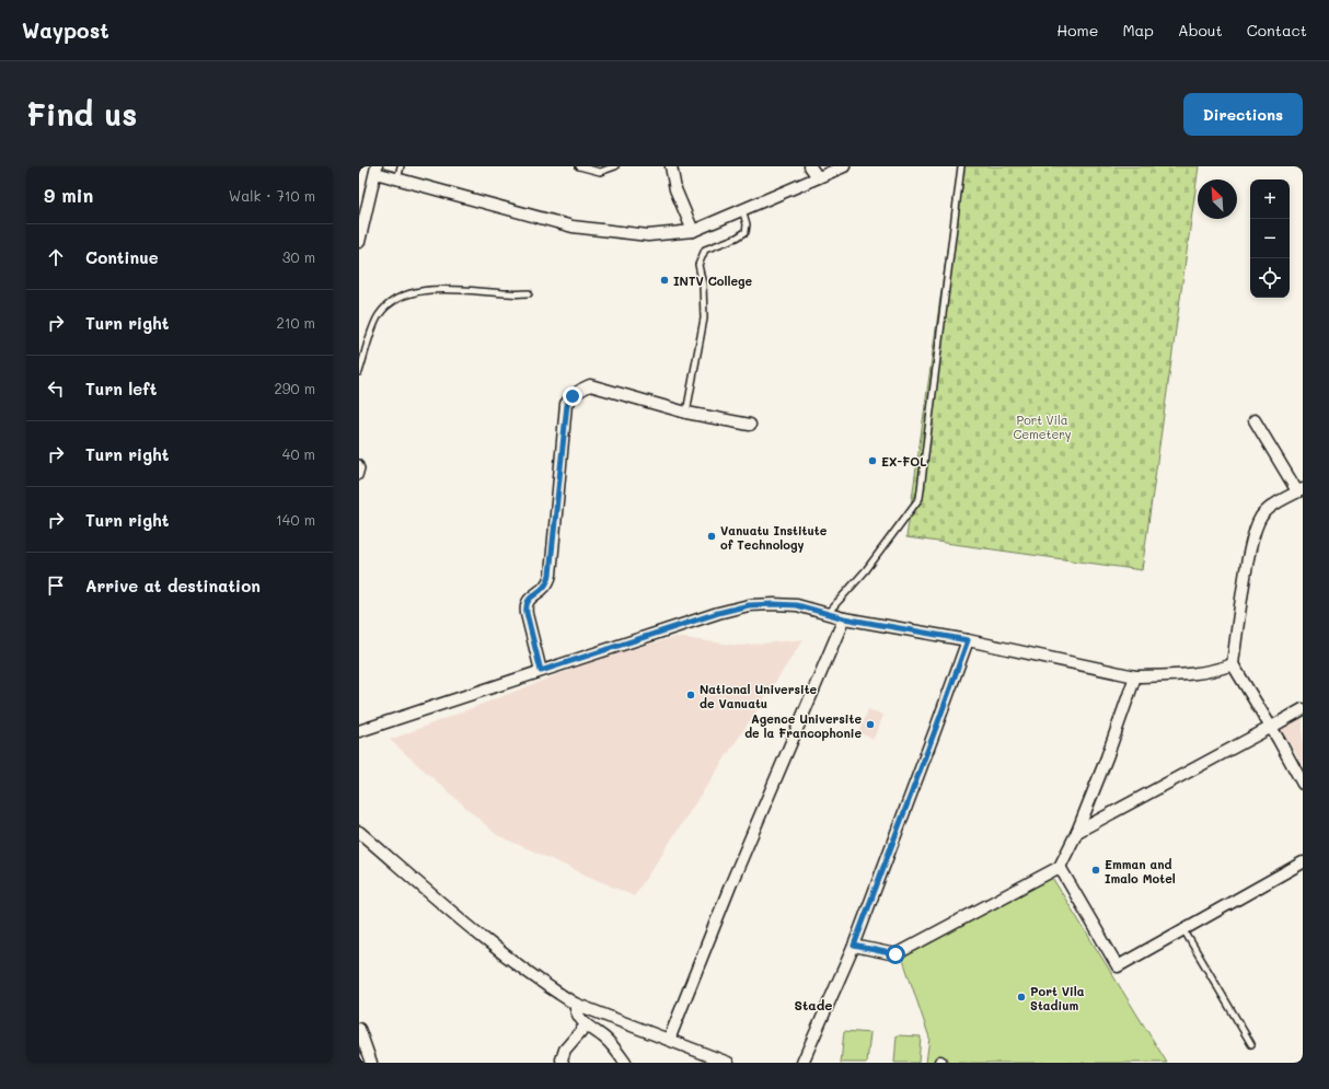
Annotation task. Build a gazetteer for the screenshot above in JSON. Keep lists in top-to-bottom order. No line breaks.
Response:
{"districts":["Stade"],"parks":["Port Vila Cemetery"],"places":["INTV College","EX-FOL","Vanuatu Institute of Technology","National Universite de Vanuatu","Agence Universite de la Francophonie","Emman and Imalo Motel","Port Vila Stadium"],"north":"top left","page":{"header":"Waypost","nav":["Home","Map","About","Contact"],"buttons":"Directions","title":"Find us","heading":["9 min","Walk · 710 m"],"map_buttons":["+","−"],"list":[["Continue","30 m"],["Turn right","210 m"],["Turn left","290 m"],["Turn right","40 m"],["Turn right","140 m"],"Arrive at destination"]}}
